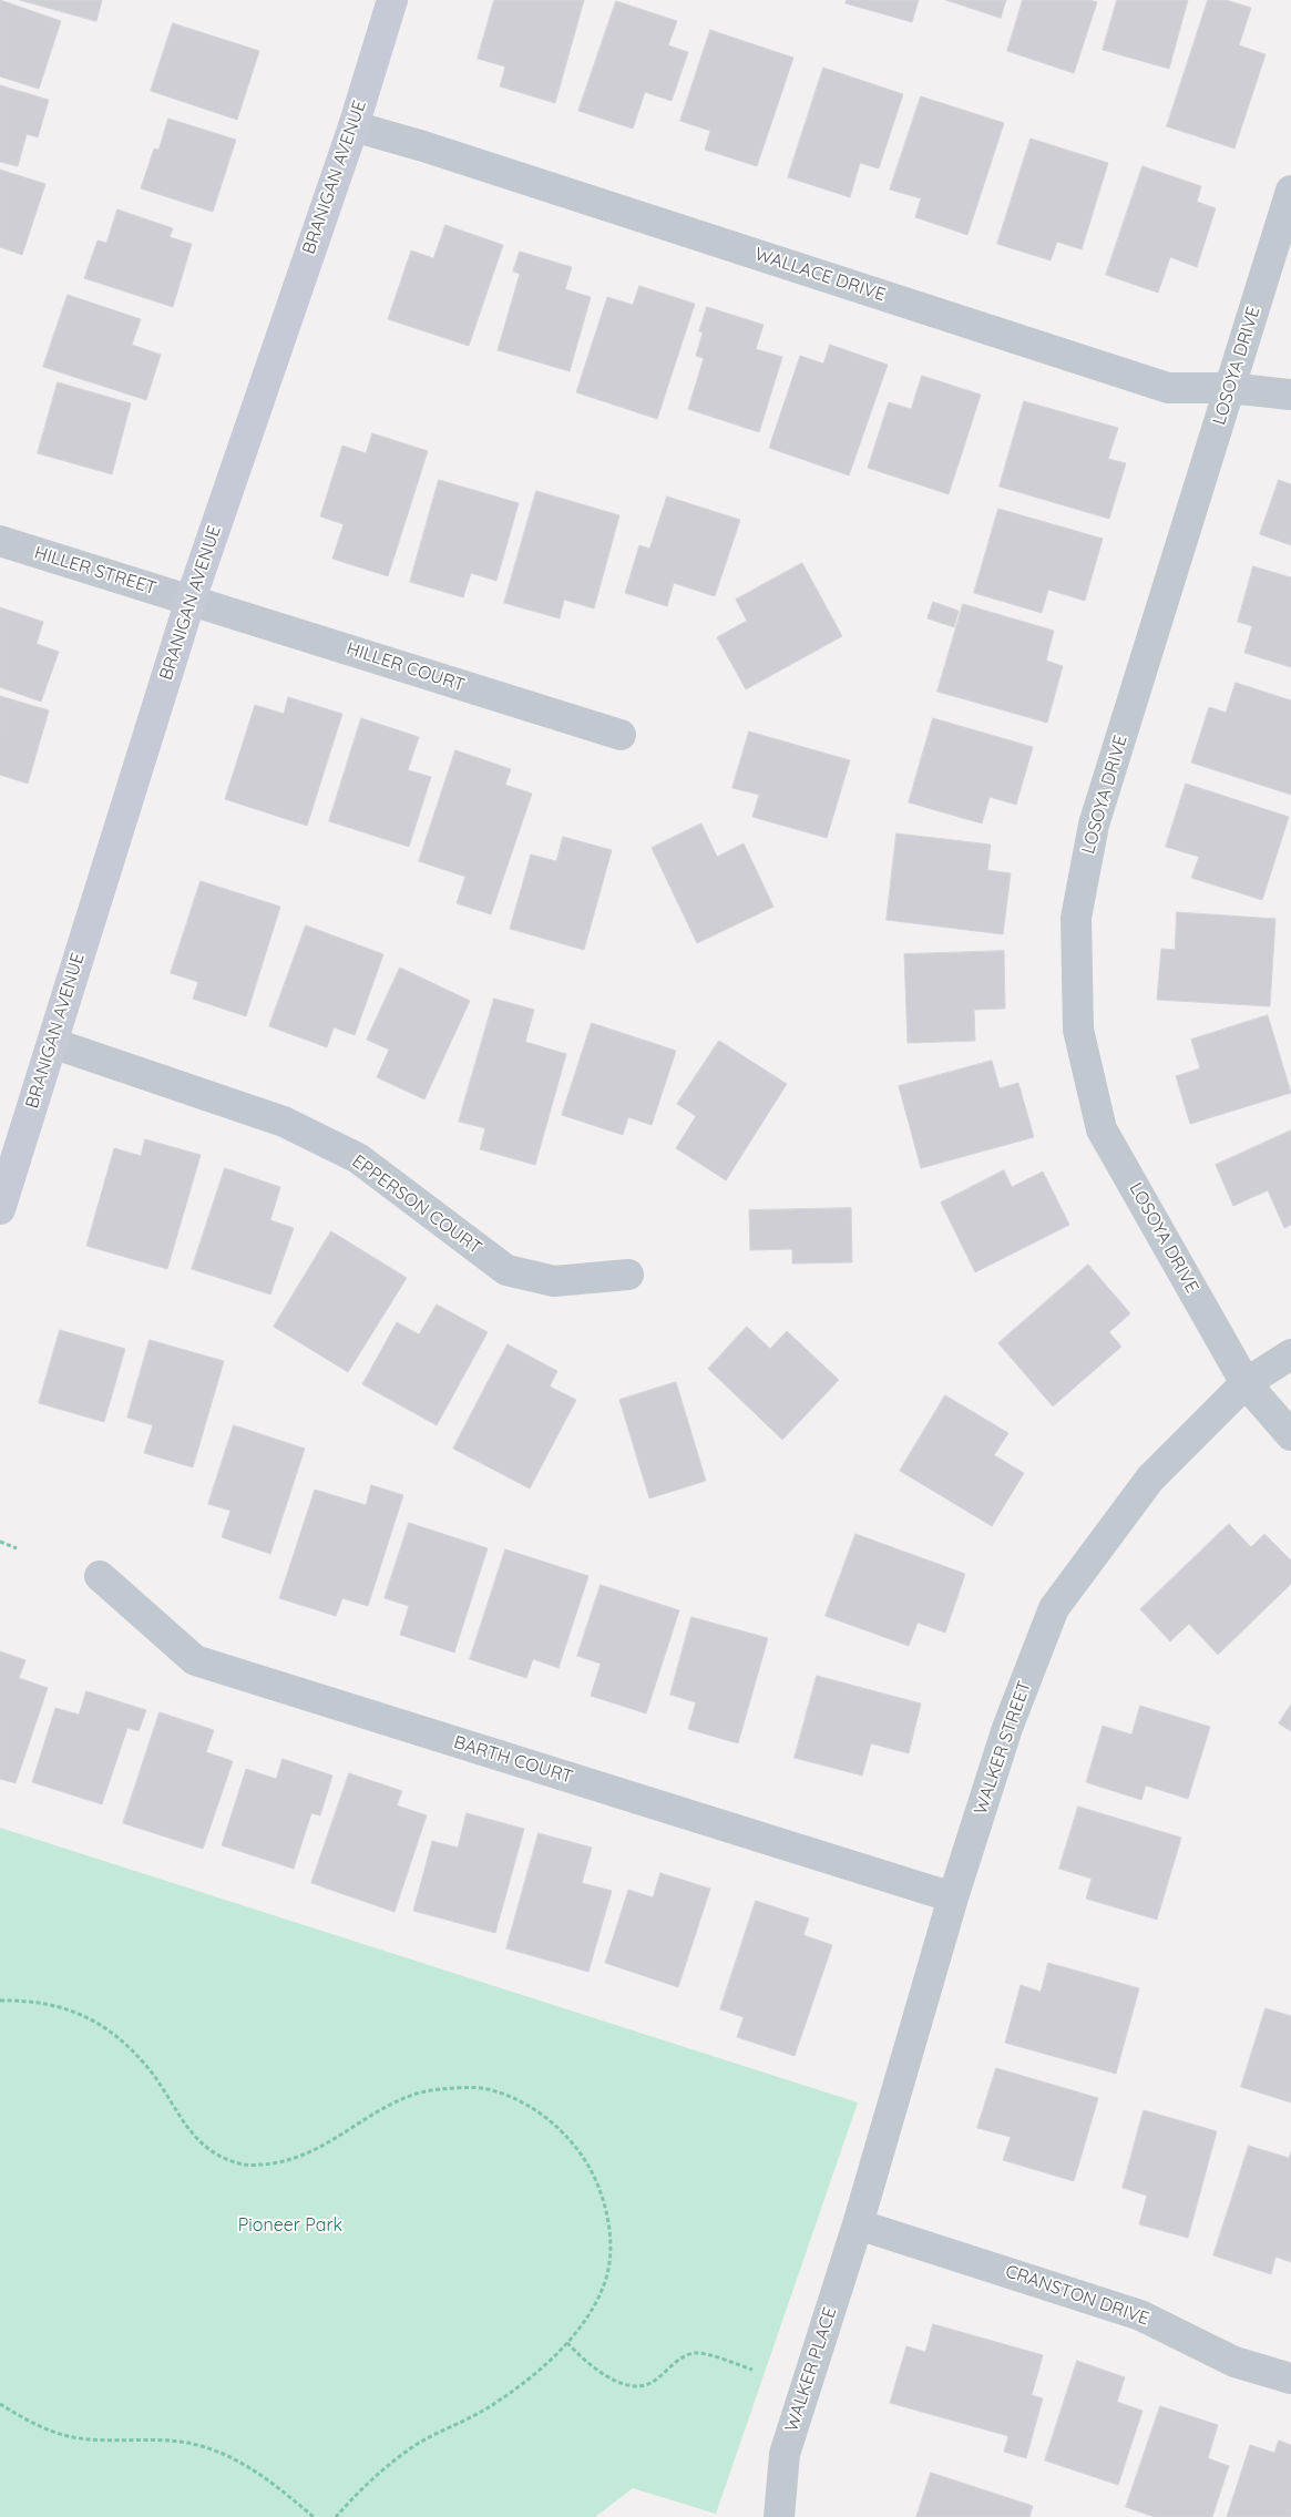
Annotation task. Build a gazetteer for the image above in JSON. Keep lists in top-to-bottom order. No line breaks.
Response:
{"streets":{"street":["BRANIGAN AVENUE","WALLACE DRIVE","LOSOYA DRIVE","HILLER STREET","HILLER COURT","EPPERSON COURT","WALKER STREET","BARTH COURT","CRANSTON DRIVE","WALKER PLACE"]},"crossings":[["BRANIGAN AVENUE","WALLACE DRIVE"],["BRANIGAN AVENUE","HILLER STREET"],["BRANIGAN AVENUE","HILLER COURT"],["BRANIGAN AVENUE","EPPERSON COURT"],["WALLACE DRIVE","LOSOYA DRIVE"],["LOSOYA DRIVE","WALKER STREET"],["HILLER STREET","HILLER COURT"],["WALKER STREET","BARTH COURT"],["WALKER STREET","CRANSTON DRIVE"],["WALKER STREET","WALKER PLACE"],["CRANSTON DRIVE","WALKER PLACE"]],"parks":["Pioneer Park"]}
